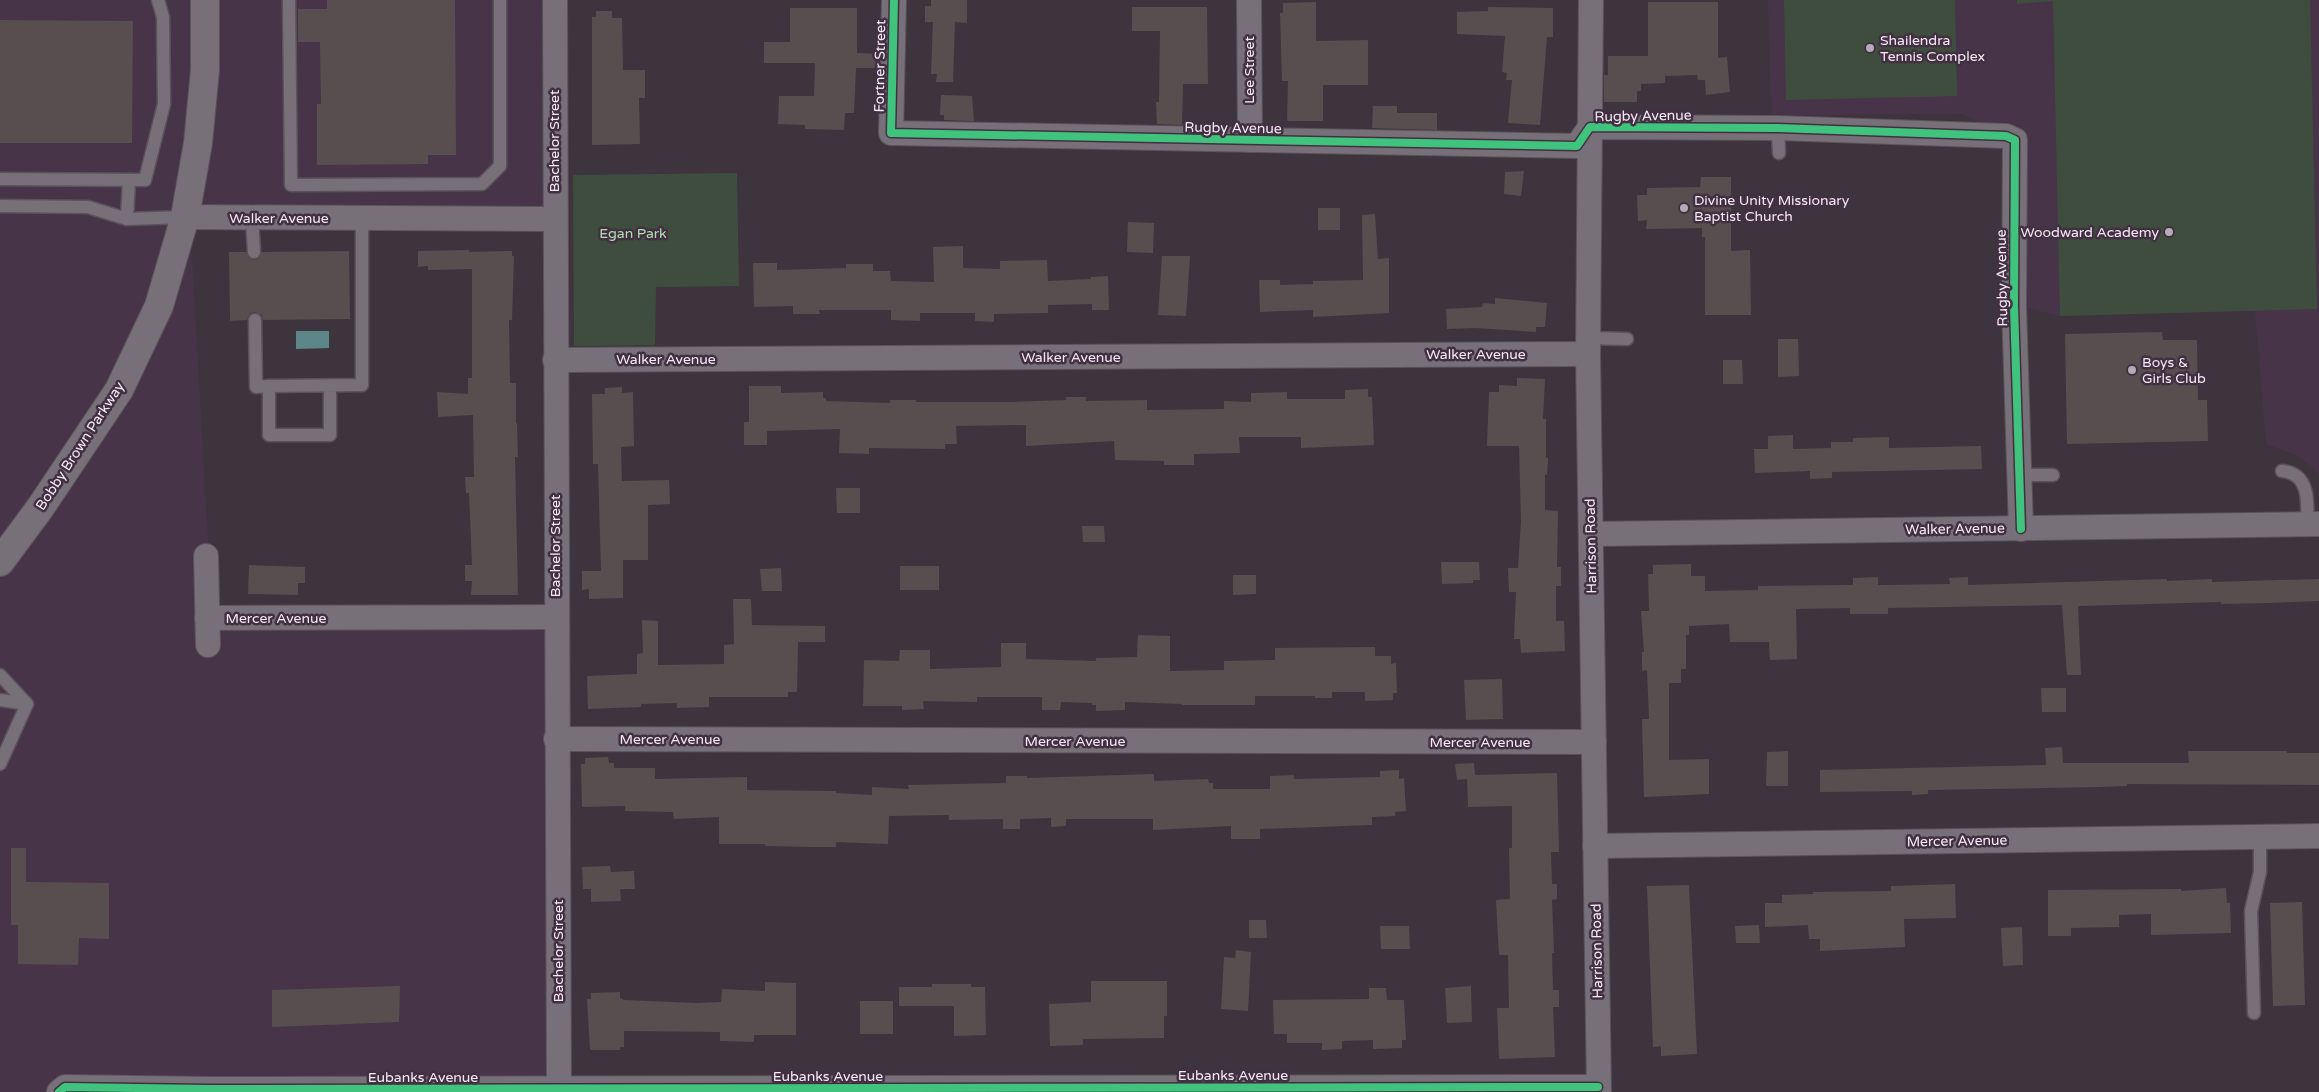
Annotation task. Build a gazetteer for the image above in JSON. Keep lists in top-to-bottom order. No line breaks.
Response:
{"streets":{"main road":["Bobby Brown Parkway"],"street":["Fortner Street","Lee Street","Rugby Avenue","Bachelor Street","Walker Avenue","Harrison Road","Mercer Avenue","Eubanks Avenue"]},"crossings":[["Fortner Street","Rugby Avenue"],["Lee Street","Rugby Avenue"],["Rugby Avenue","Walker Avenue"],["Rugby Avenue","Harrison Road"],["Bachelor Street","Walker Avenue"],["Bachelor Street","Mercer Avenue"],["Bachelor Street","Eubanks Avenue"],["Walker Avenue","Bobby Brown Parkway"],["Walker Avenue","Harrison Road"],["Harrison Road","Mercer Avenue"],["Harrison Road","Eubanks Avenue"]],"parks":["Egan Park"],"places":["Shailendra Tennis Complex","Divine Unity Missionary Baptist Church","Woodward Academy","Boys & Girls Club"]}
